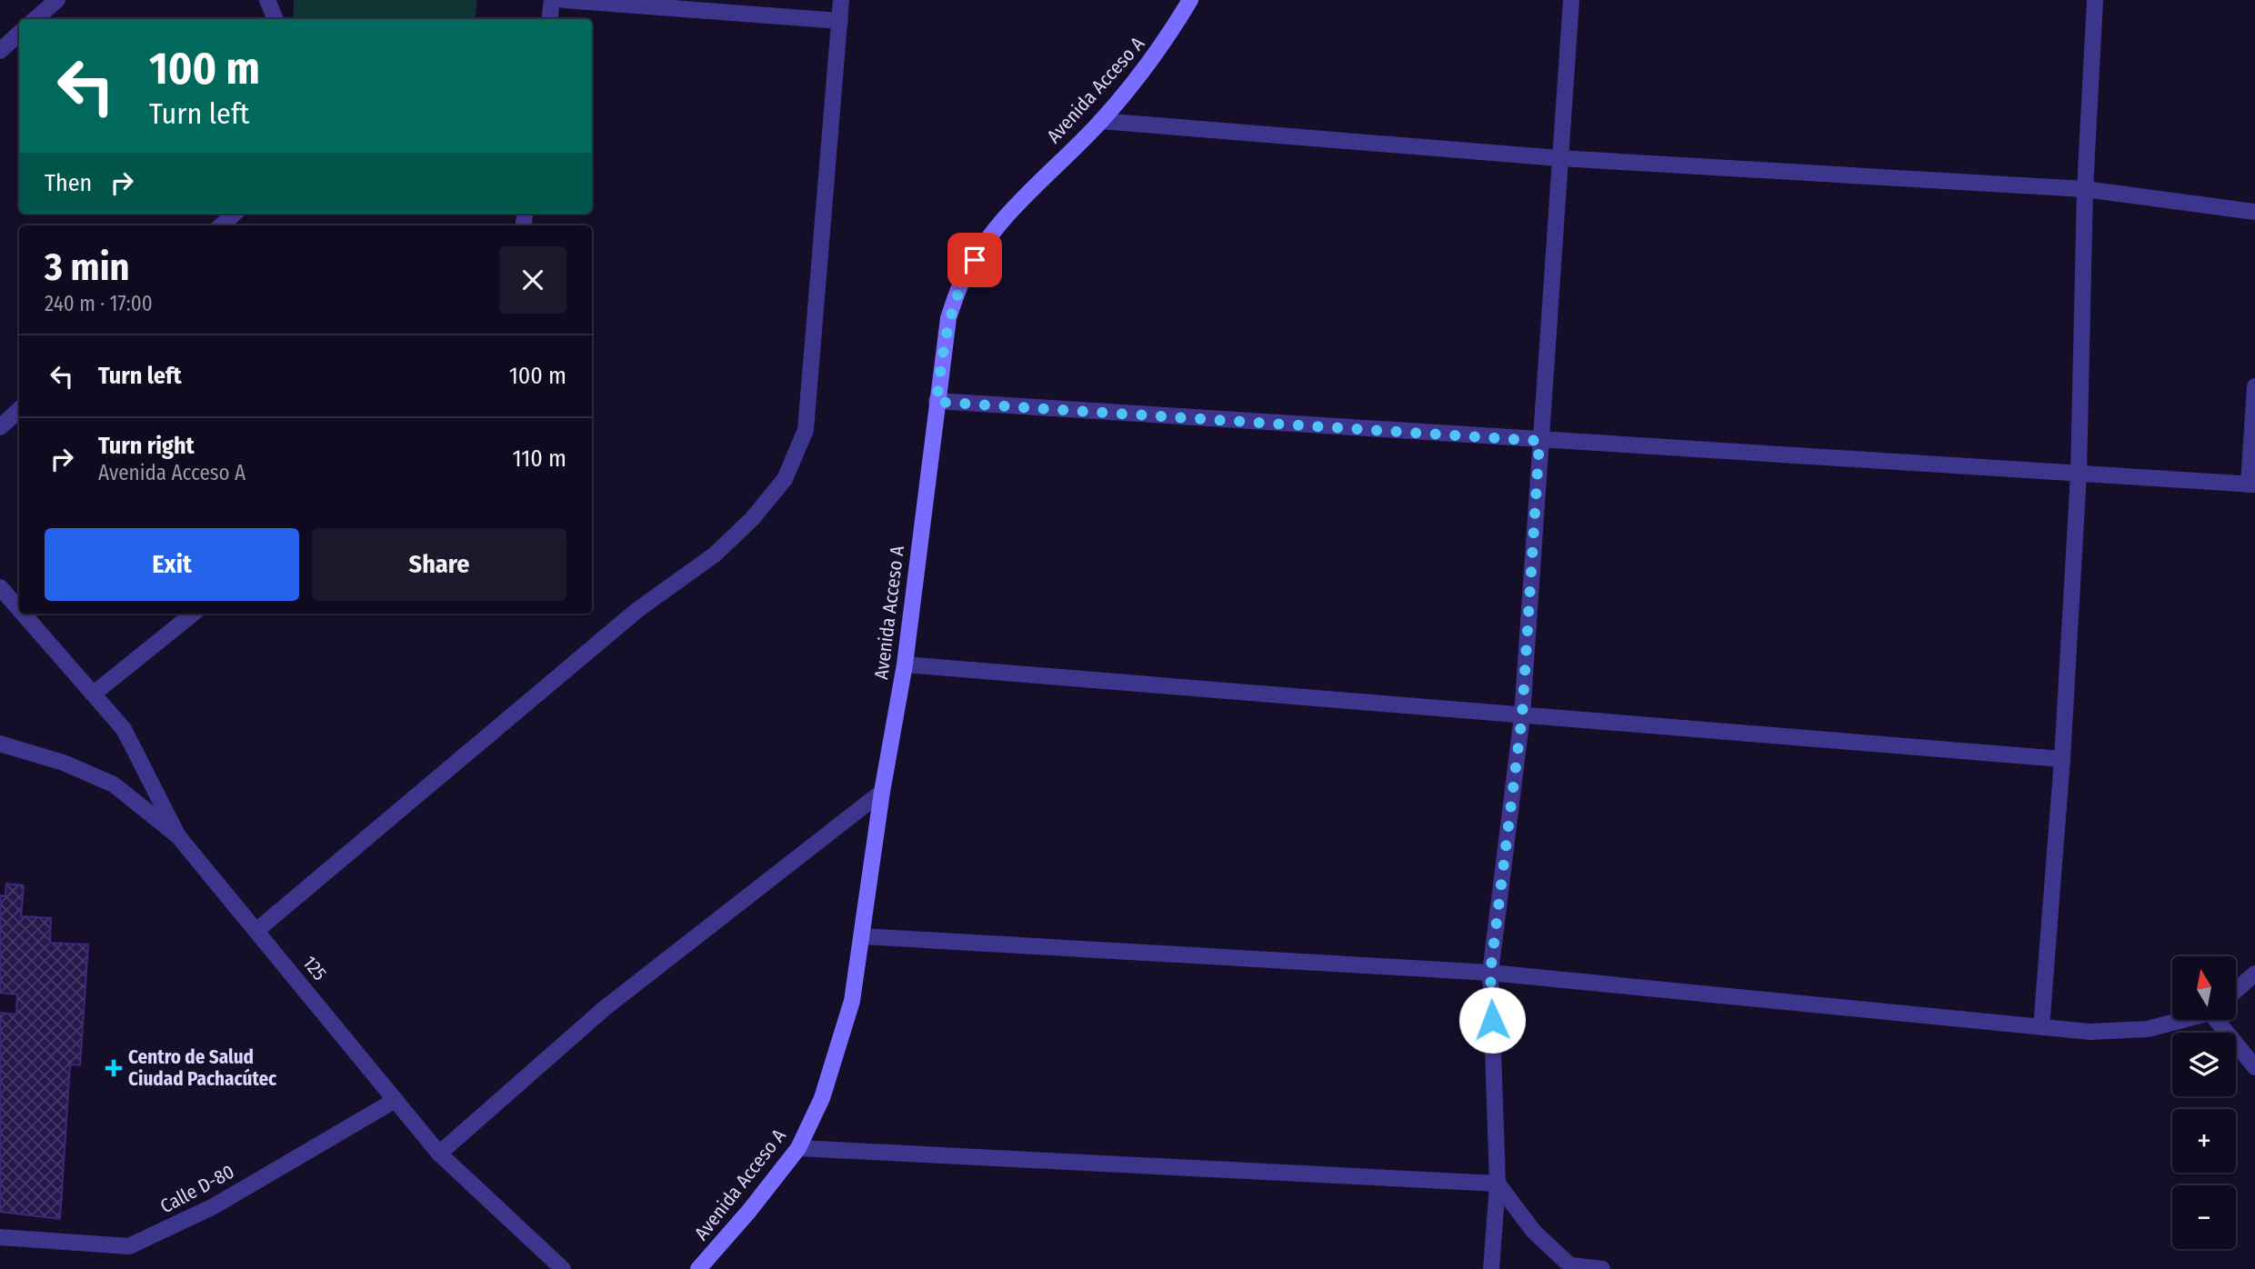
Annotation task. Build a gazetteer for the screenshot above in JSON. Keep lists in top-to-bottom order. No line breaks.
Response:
{"streets":{"main road":["Avenida Acceso A"],"street":["125","Calle D-80"]},"crossings":[["125","Calle D-80"]],"places":{"health":["Centro de Salud Ciudad Pachacútec"]},"north":"top","page":{"turn":["100 m","Turn left"],"then":"Then","heading":["3 min","240 m · 17:00"],"list":[{"name":"Turn left","value":"100 m"},{"name":"Turn right","note":"Avenida Acceso A","value":"110 m"}],"buttons":["Exit","Share"],"map_buttons":["+","−"]}}
